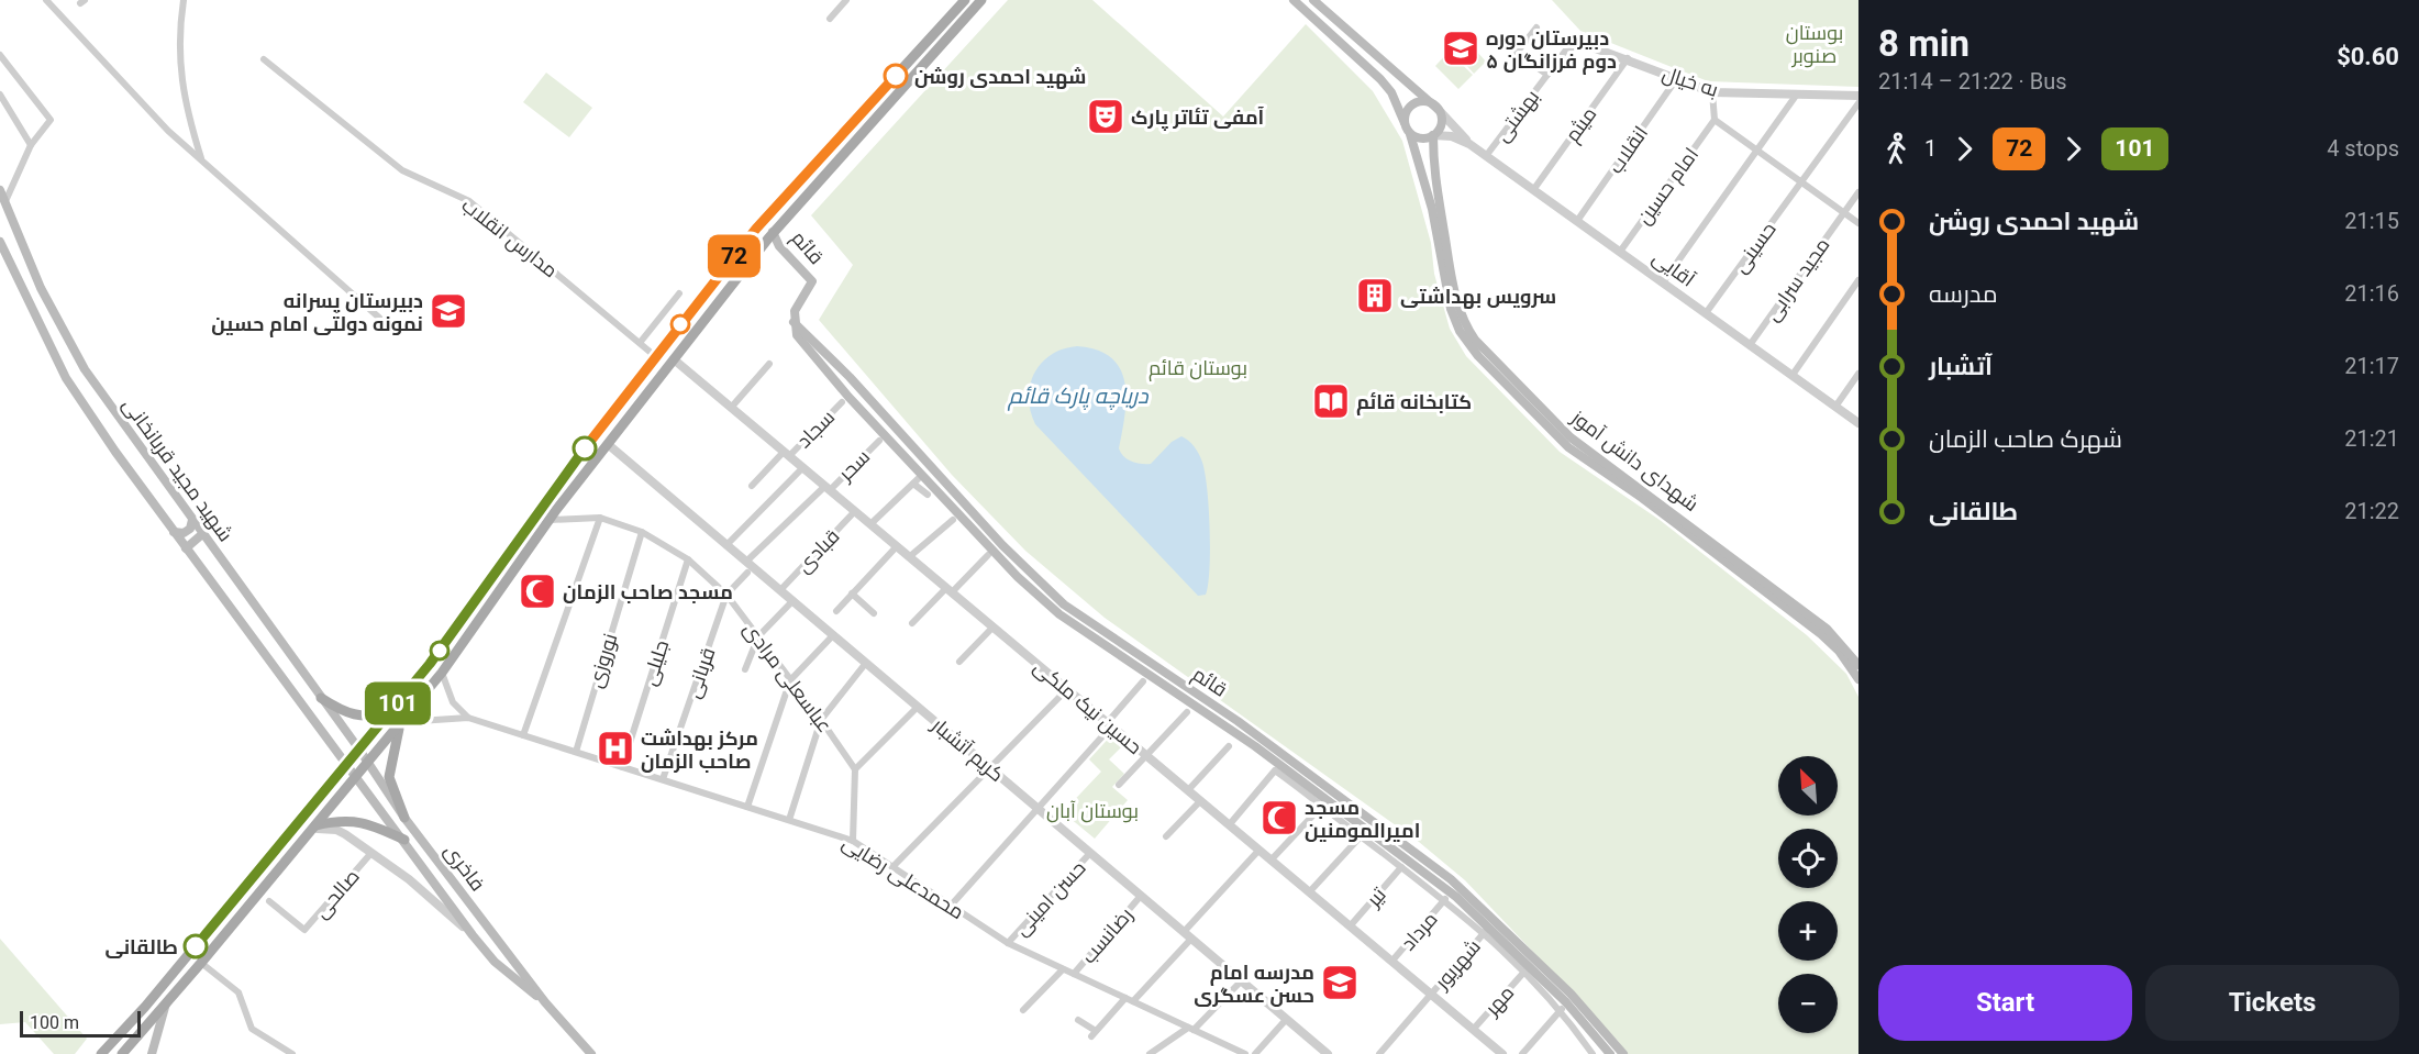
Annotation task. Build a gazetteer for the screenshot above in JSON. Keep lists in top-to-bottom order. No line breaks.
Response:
{"streets":{"main road":["قائم","آقایی","شهدای دانش آموز","شهید مجید قربانخانی","فاخری"],"street":["به خیال","بهشتی","میثم","انقلاب","امام حسین","مدارس انقلاب","حسینی","مجید سرابی","سجاد","سحر","قبادی","نوروزی","جلیلی","قربانی","عباسعلی مرادی","حسین نیک ملکی","کریم آتشبار","محمدعلی رضایی","صالحی","تیر","حسن امینی","مرداد","رضانسب","شهریور","مهر"]},"crossings":[["به خیال","بهشتی"],["به خیال","میثم"],["به خیال","انقلاب"],["بهشتی","آقایی"],["میثم","آقایی"],["انقلاب","آقایی"],["امام حسین","آقایی"],["حسینی","آقایی"],["آقایی","مجید سرابی"],["سجاد","حسین نیک ملکی"],["سحر","حسین نیک ملکی"],["سحر","کریم آتشبار"],["شهید مجید قربانخانی","فاخری"],["قبادی","حسین نیک ملکی"],["قبادی","کریم آتشبار"],["نوروزی","عباسعلی مرادی"],["نوروزی","محمدعلی رضایی"],["جلیلی","عباسعلی مرادی"],["جلیلی","محمدعلی رضایی"],["قربانی","عباسعلی مرادی"],["قربانی","محمدعلی رضایی"],["حسین نیک ملکی","تیر"],["حسین نیک ملکی","مرداد"],["حسین نیک ملکی","شهریور"],["حسین نیک ملکی","مهر"],["کریم آتشبار","حسن امینی"],["کریم آتشبار","رضانسب"],["محمدعلی رضایی","حسن امینی"],["محمدعلی رضایی","رضانسب"]],"water":["دریاچه پارک قائم"],"parks":["بوستان صنوبر","بوستان قائم","بوستان آبان"],"places":{"school or university":["دبیرستان دوره دوم فرزانگان ۵","دبیرستان پسرانه نمونه دولتی امام حسین","مدرسه امام حسن عسگری"],"other":["شهید احمدی روشن","طالقانی"],"theatre":["آمفی تئاتر پارک"],"building":["سرویس بهداشتی"],"library":["کتابخانه قائم"],"mosque":["مسجد صاحب الزمان","مسجد امیرالمومنین"],"hospital":["مرکز بهداشت صاحب الزمان"]},"lines":["bus line 72","bus line 101"],"scale_bar":"100 m","north":"top left","page":{"on_map":["72","101"],"heading":["8 min","21:14 – 21:22 · Bus","$0.60"],"legs":["1","72","101","4 stops"],"list":[{"name":"شهید احمدی روشن","value":"21:15"},{"name":"مدرسه","value":"21:16"},{"name":"آتشبار","value":"21:17"},{"name":"شهرک صاحب الزمان","value":"21:21"},{"name":"طالقانی","value":"21:22"}],"map_buttons":["+","−"],"buttons":["Start","Tickets"],"scale":"100 m"}}
